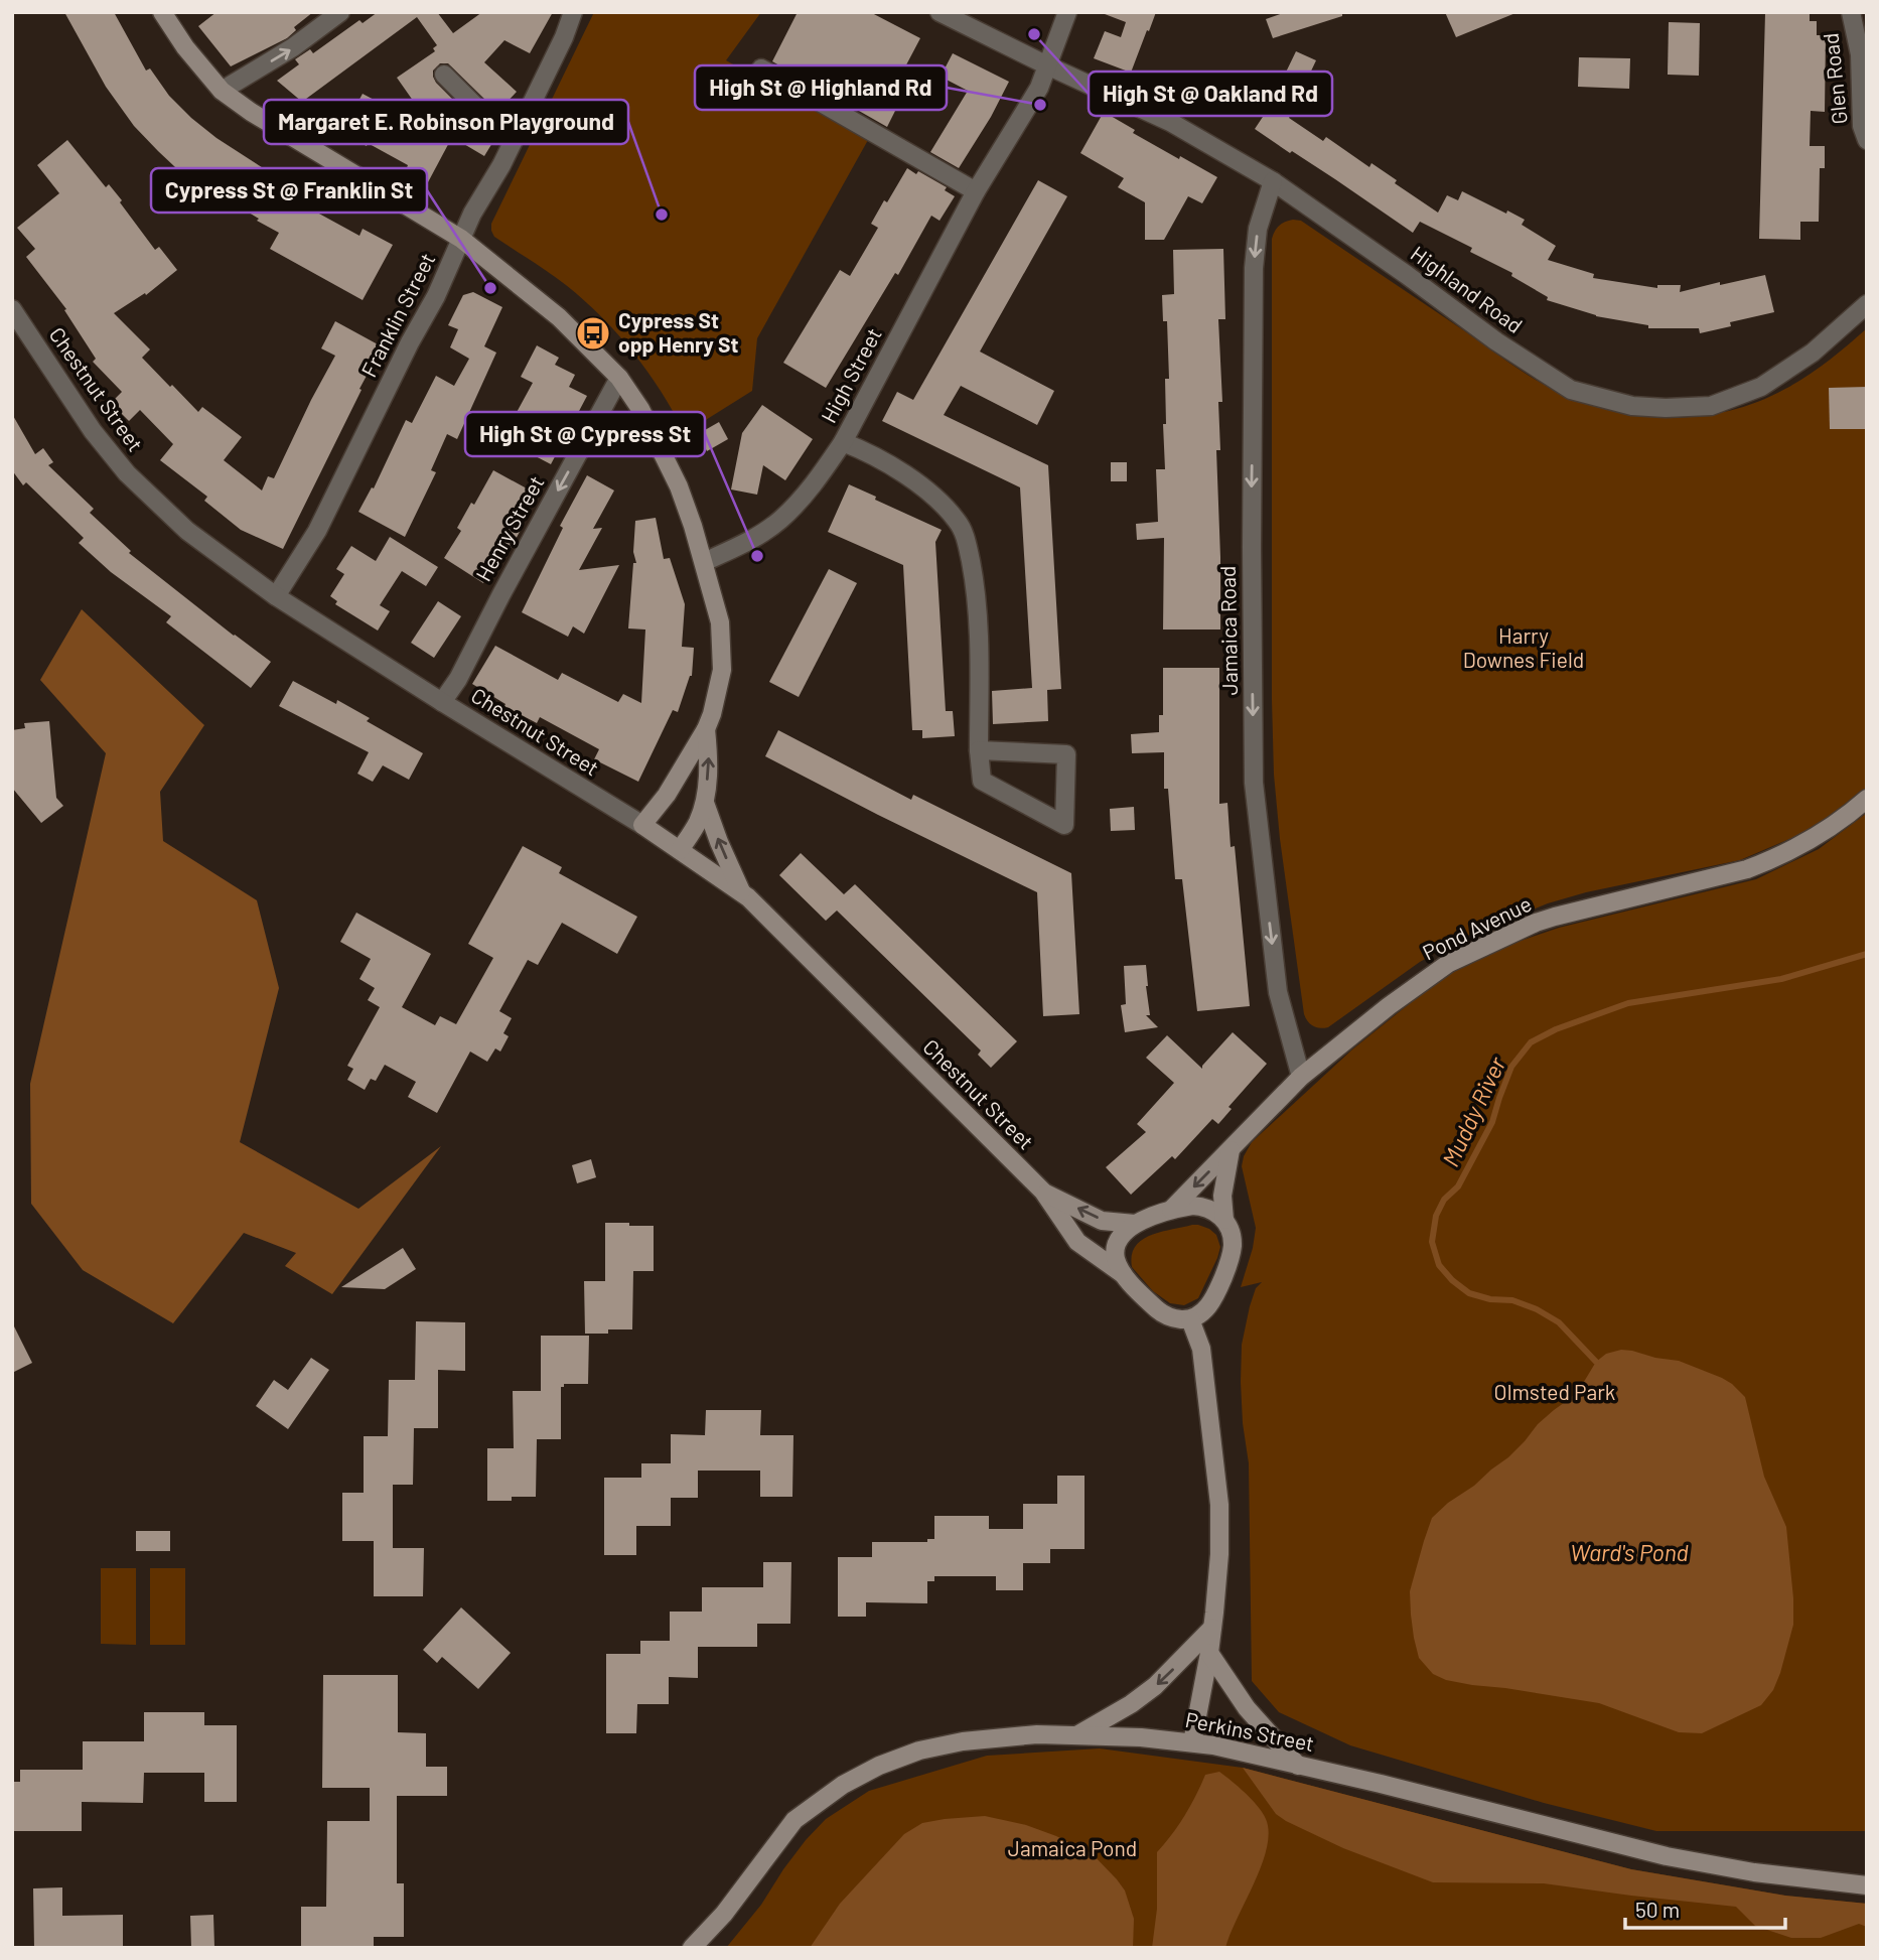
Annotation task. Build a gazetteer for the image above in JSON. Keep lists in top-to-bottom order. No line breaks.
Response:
{"streets":{"main road":["Chestnut Street","Pond Avenue","Perkins Street"],"street":["Glen Road","Highland Road","Franklin Street","High Street","Henry Street","Jamaica Road"]},"crossings":[["Highland Road","High Street"],["Highland Road","Jamaica Road"],["Franklin Street","Chestnut Street"],["Chestnut Street","Henry Street"],["Chestnut Street","Pond Avenue"],["Jamaica Road","Pond Avenue"]],"one_way":["Henry Street","Jamaica Road"],"water":["Muddy River","Ward's Pond"],"parks":["Harry Downes Field","Olmsted Park","Jamaica Pond"],"places":{"other":["High St @ Oakland Rd","High St @ Highland Rd","Margaret E. Robinson Playground","Cypress St @ Franklin St","High St @ Cypress St"],"bus stop":["Cypress St opp Henry St"]},"scale_bar":"50 m"}
